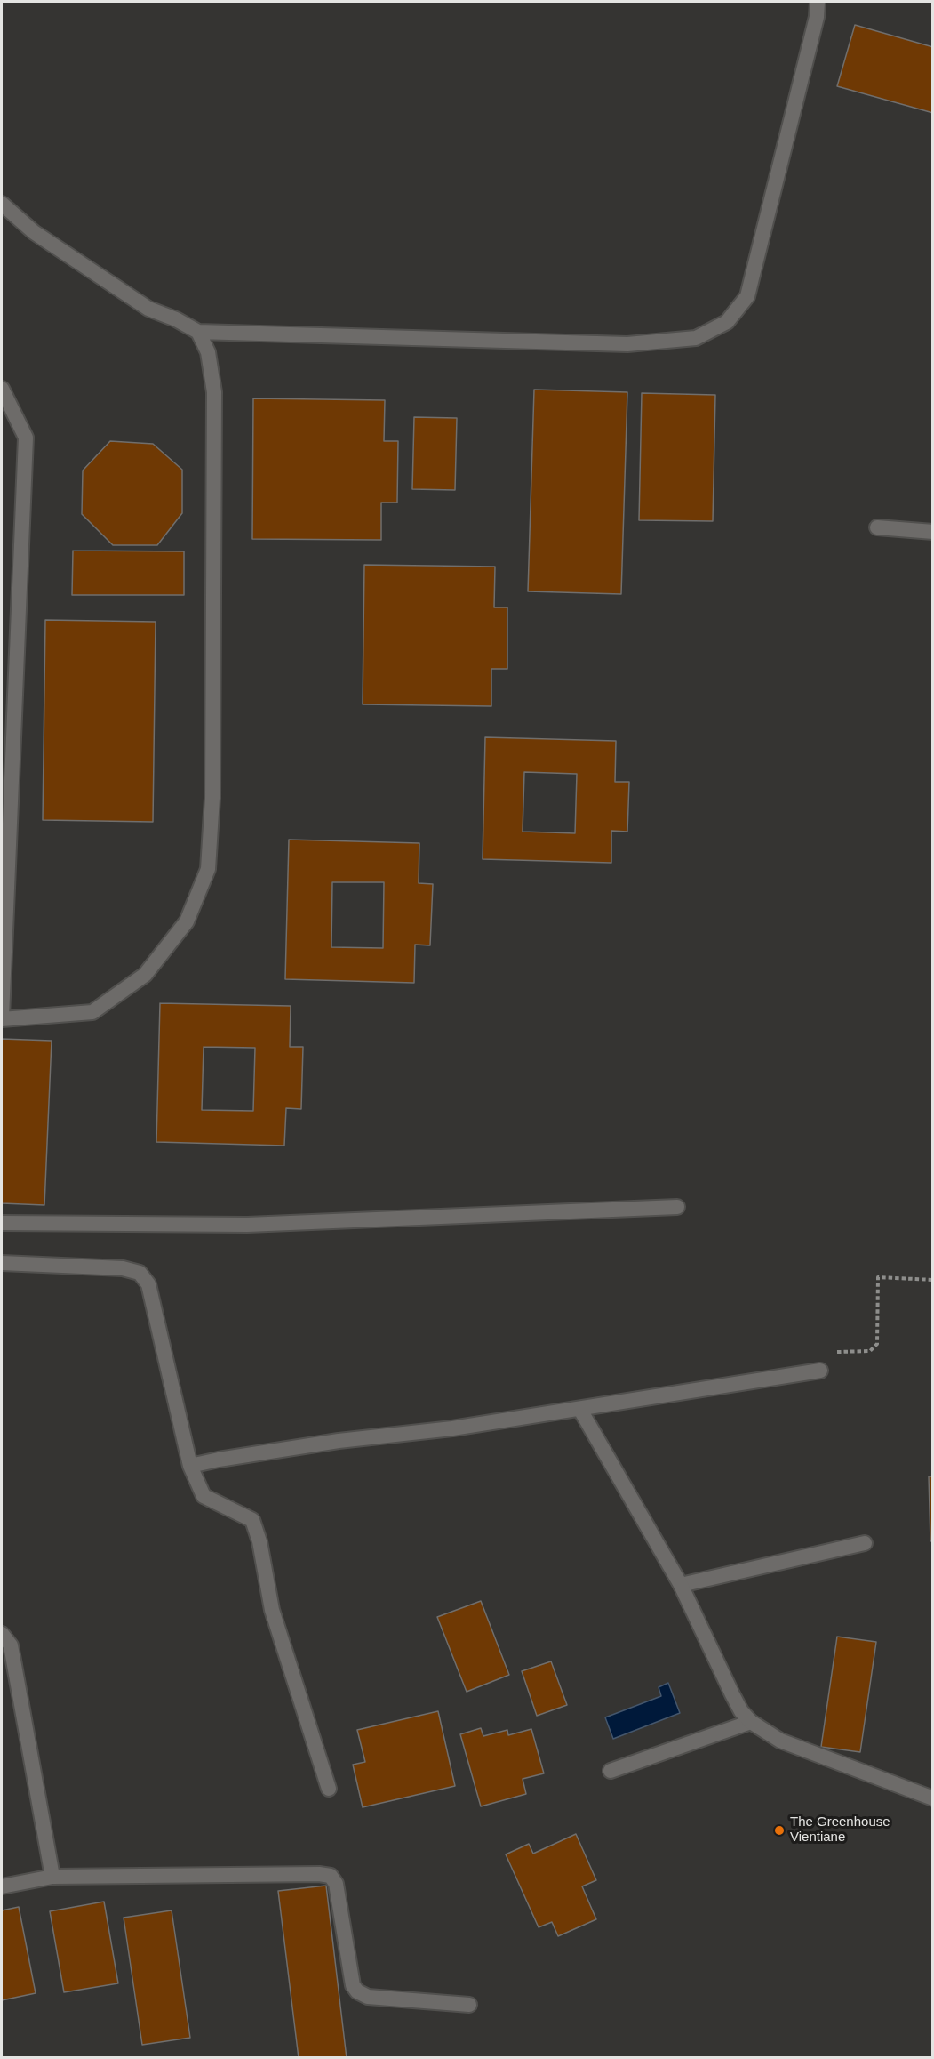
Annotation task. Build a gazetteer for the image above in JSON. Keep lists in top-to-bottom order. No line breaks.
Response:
{"places":["The Greenhouse Vientiane"]}
